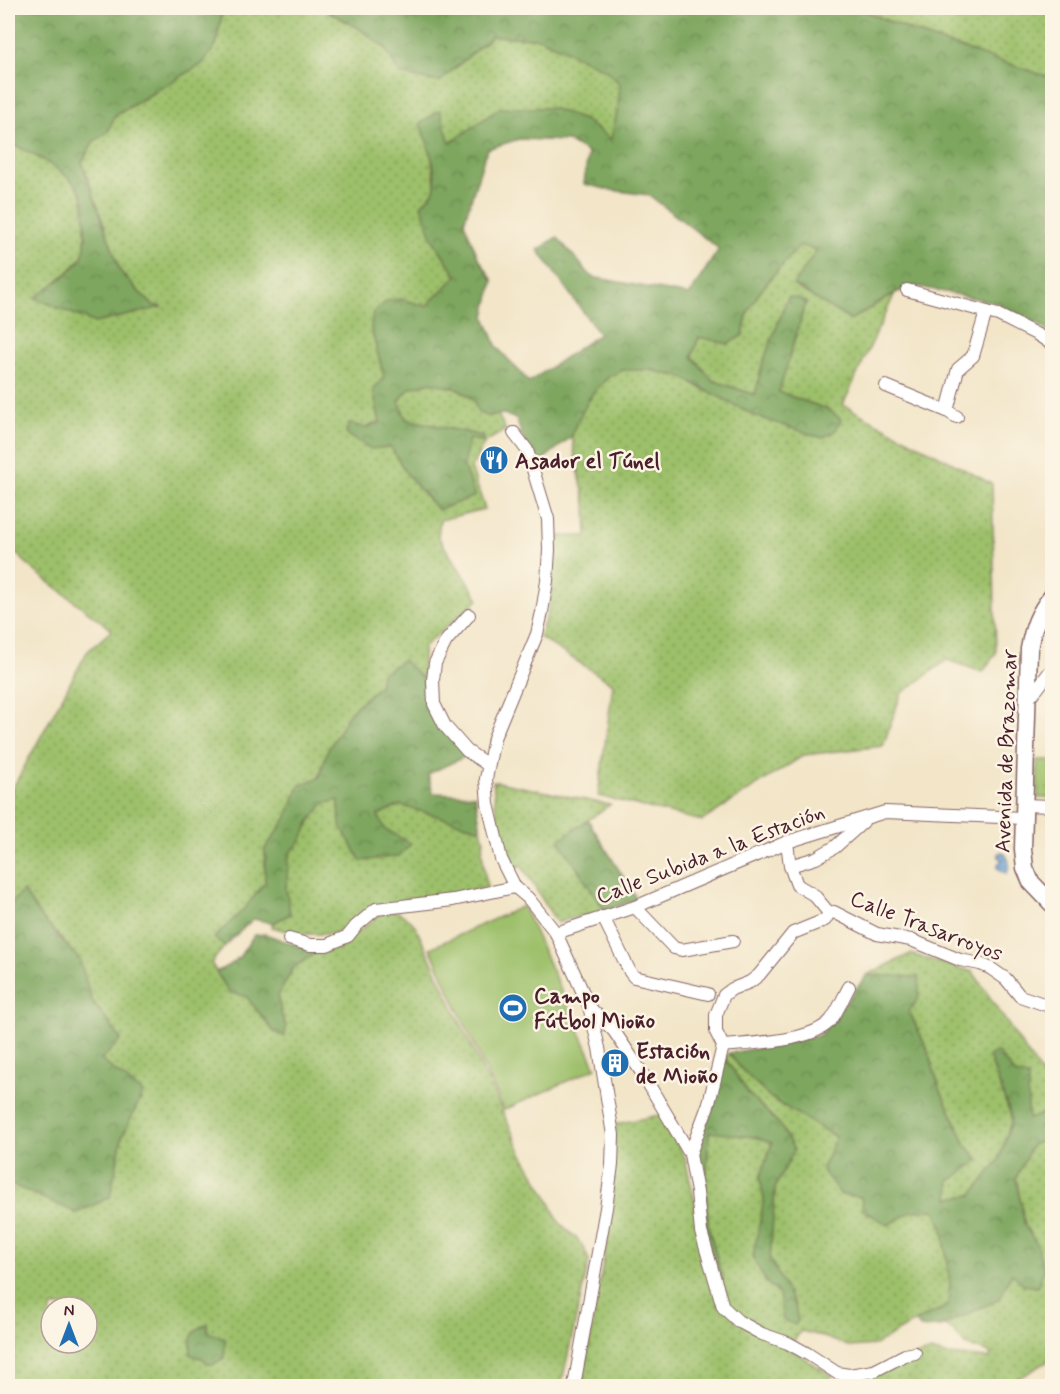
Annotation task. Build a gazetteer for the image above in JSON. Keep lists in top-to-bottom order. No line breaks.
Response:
{"streets":{"highway":["Avenida de Brazomar"],"street":["Calle Subida a la Estación","Calle Trasarroyos"]},"crossings":[["Avenida de Brazomar","Calle Subida a la Estación"]],"places":{"restaurant":["Asador el Túnel"],"sports":["Campo Fútbol Mioño"],"building":["Estación de Mioño"]},"north":"top"}
